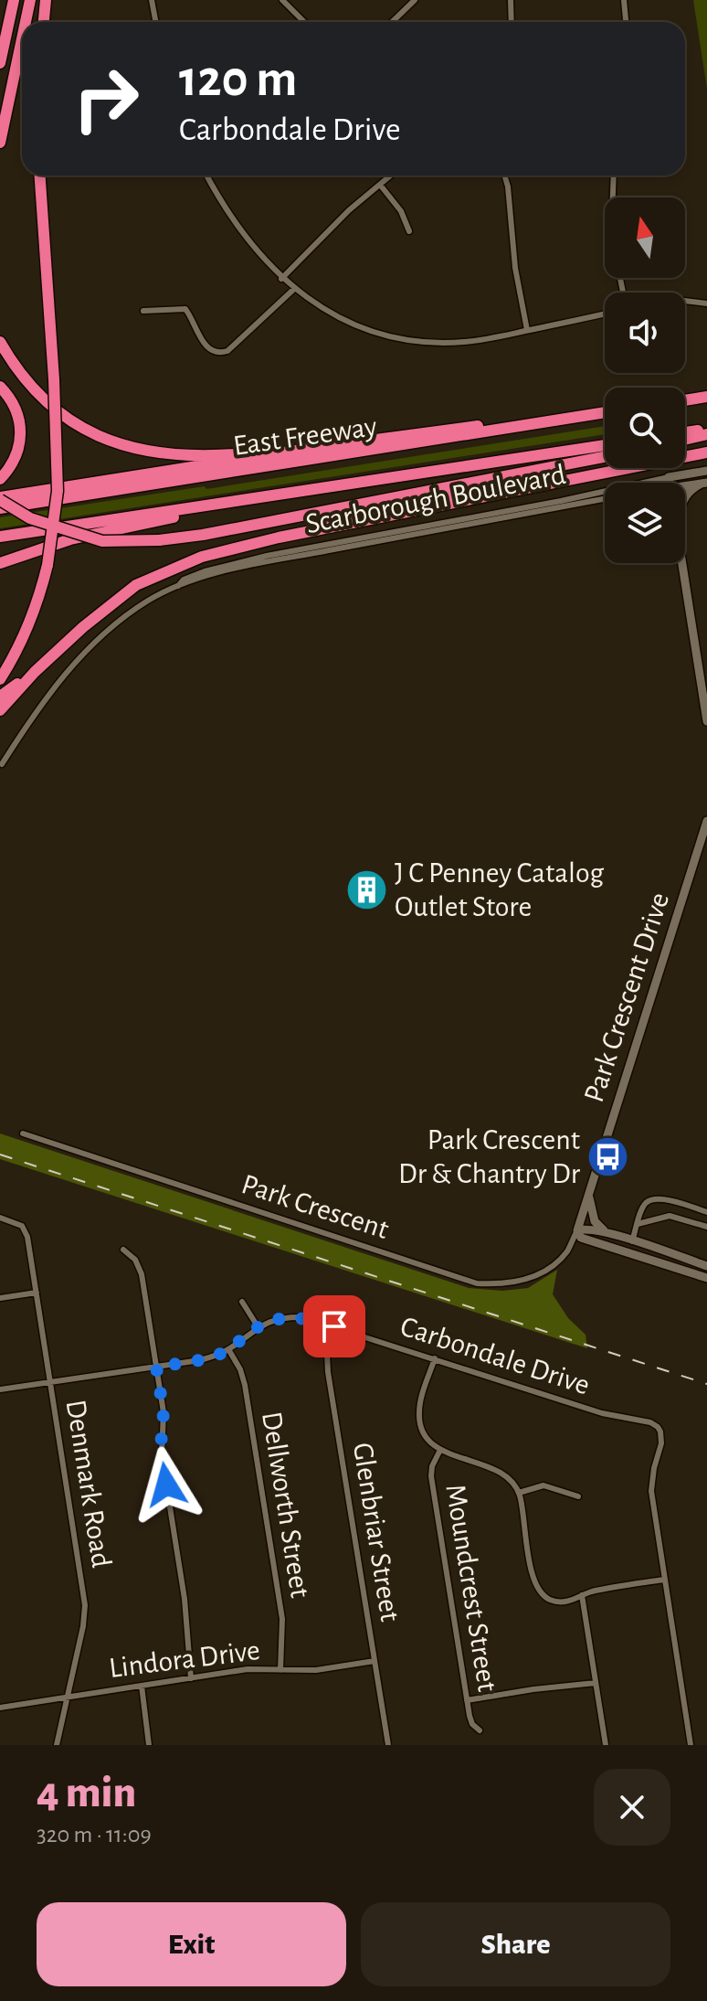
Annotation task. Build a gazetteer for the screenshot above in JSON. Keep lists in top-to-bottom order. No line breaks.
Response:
{"streets":{"highway":["East Freeway"],"street":["Scarborough Boulevard","Park Crescent Drive","Park Crescent","Carbondale Drive","Denmark Road","Dellworth Street","Glenbriar Street","Moundcrest Street","Lindora Drive"]},"crossings":[["Park Crescent Drive","Park Crescent"],["Carbondale Drive","Denmark Road"],["Carbondale Drive","Dellworth Street"],["Carbondale Drive","Glenbriar Street"],["Denmark Road","Lindora Drive"],["Dellworth Street","Lindora Drive"],["Glenbriar Street","Lindora Drive"]],"places":{"building":["J C Penney Catalog Outlet Store"],"bus stop":["Park Crescent Dr & Chantry Dr"]},"north":"top","page":{"turn":["120 m","Carbondale Drive"],"heading":["4 min","320 m · 11:09"],"buttons":["Exit","Share"]}}
